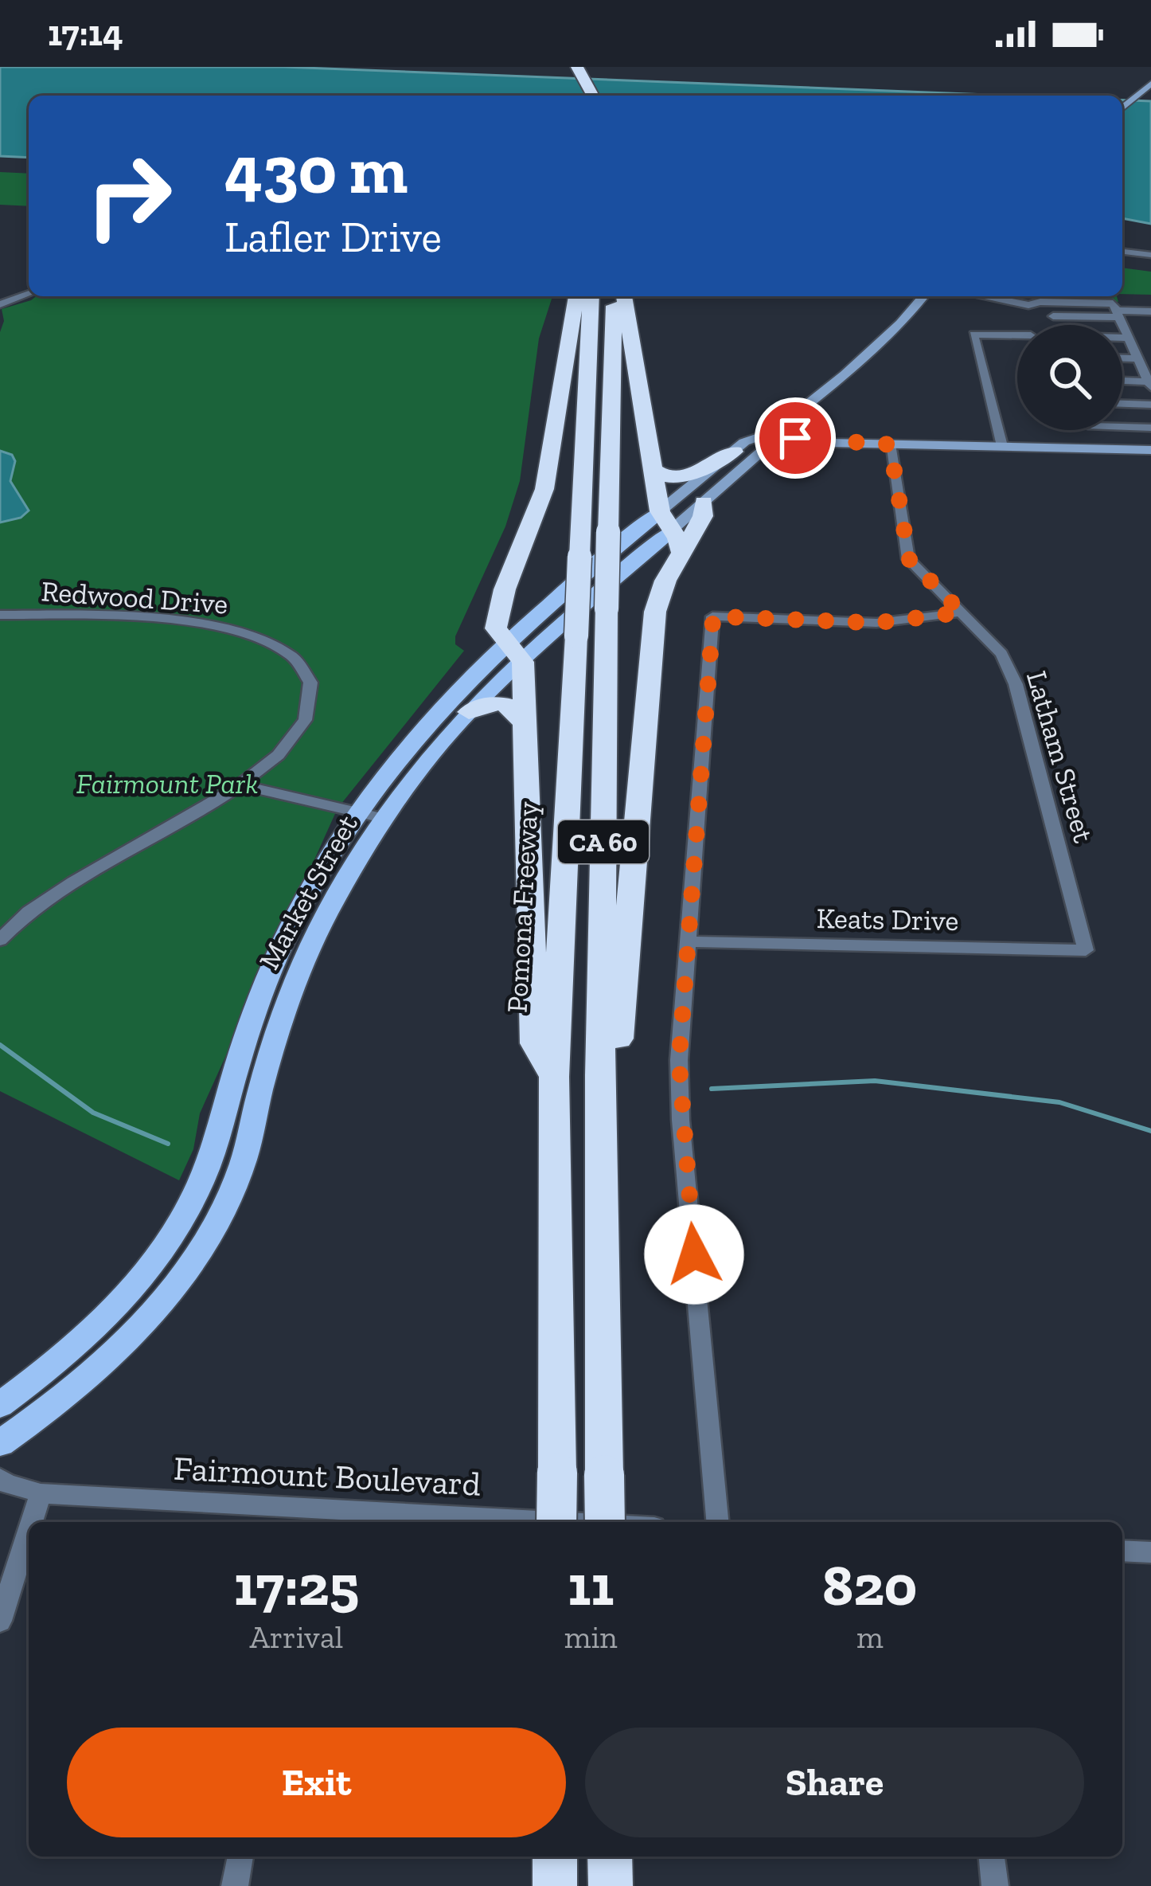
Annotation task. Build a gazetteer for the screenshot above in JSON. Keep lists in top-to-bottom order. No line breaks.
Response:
{"streets":{"highway":["CA 60","Pomona Freeway"],"main road":["Market Street"],"street":["Redwood Drive","Latham Street","Keats Drive","Fairmount Boulevard"]},"crossings":[["Latham Street","Keats Drive"]],"parks":["Fairmount Park"],"page":{"status":"17:14","turn":["430 m","Lafler Drive"],"eta":["17:25","Arrival","11","min","820","m"],"buttons":["Exit","Share"]}}
